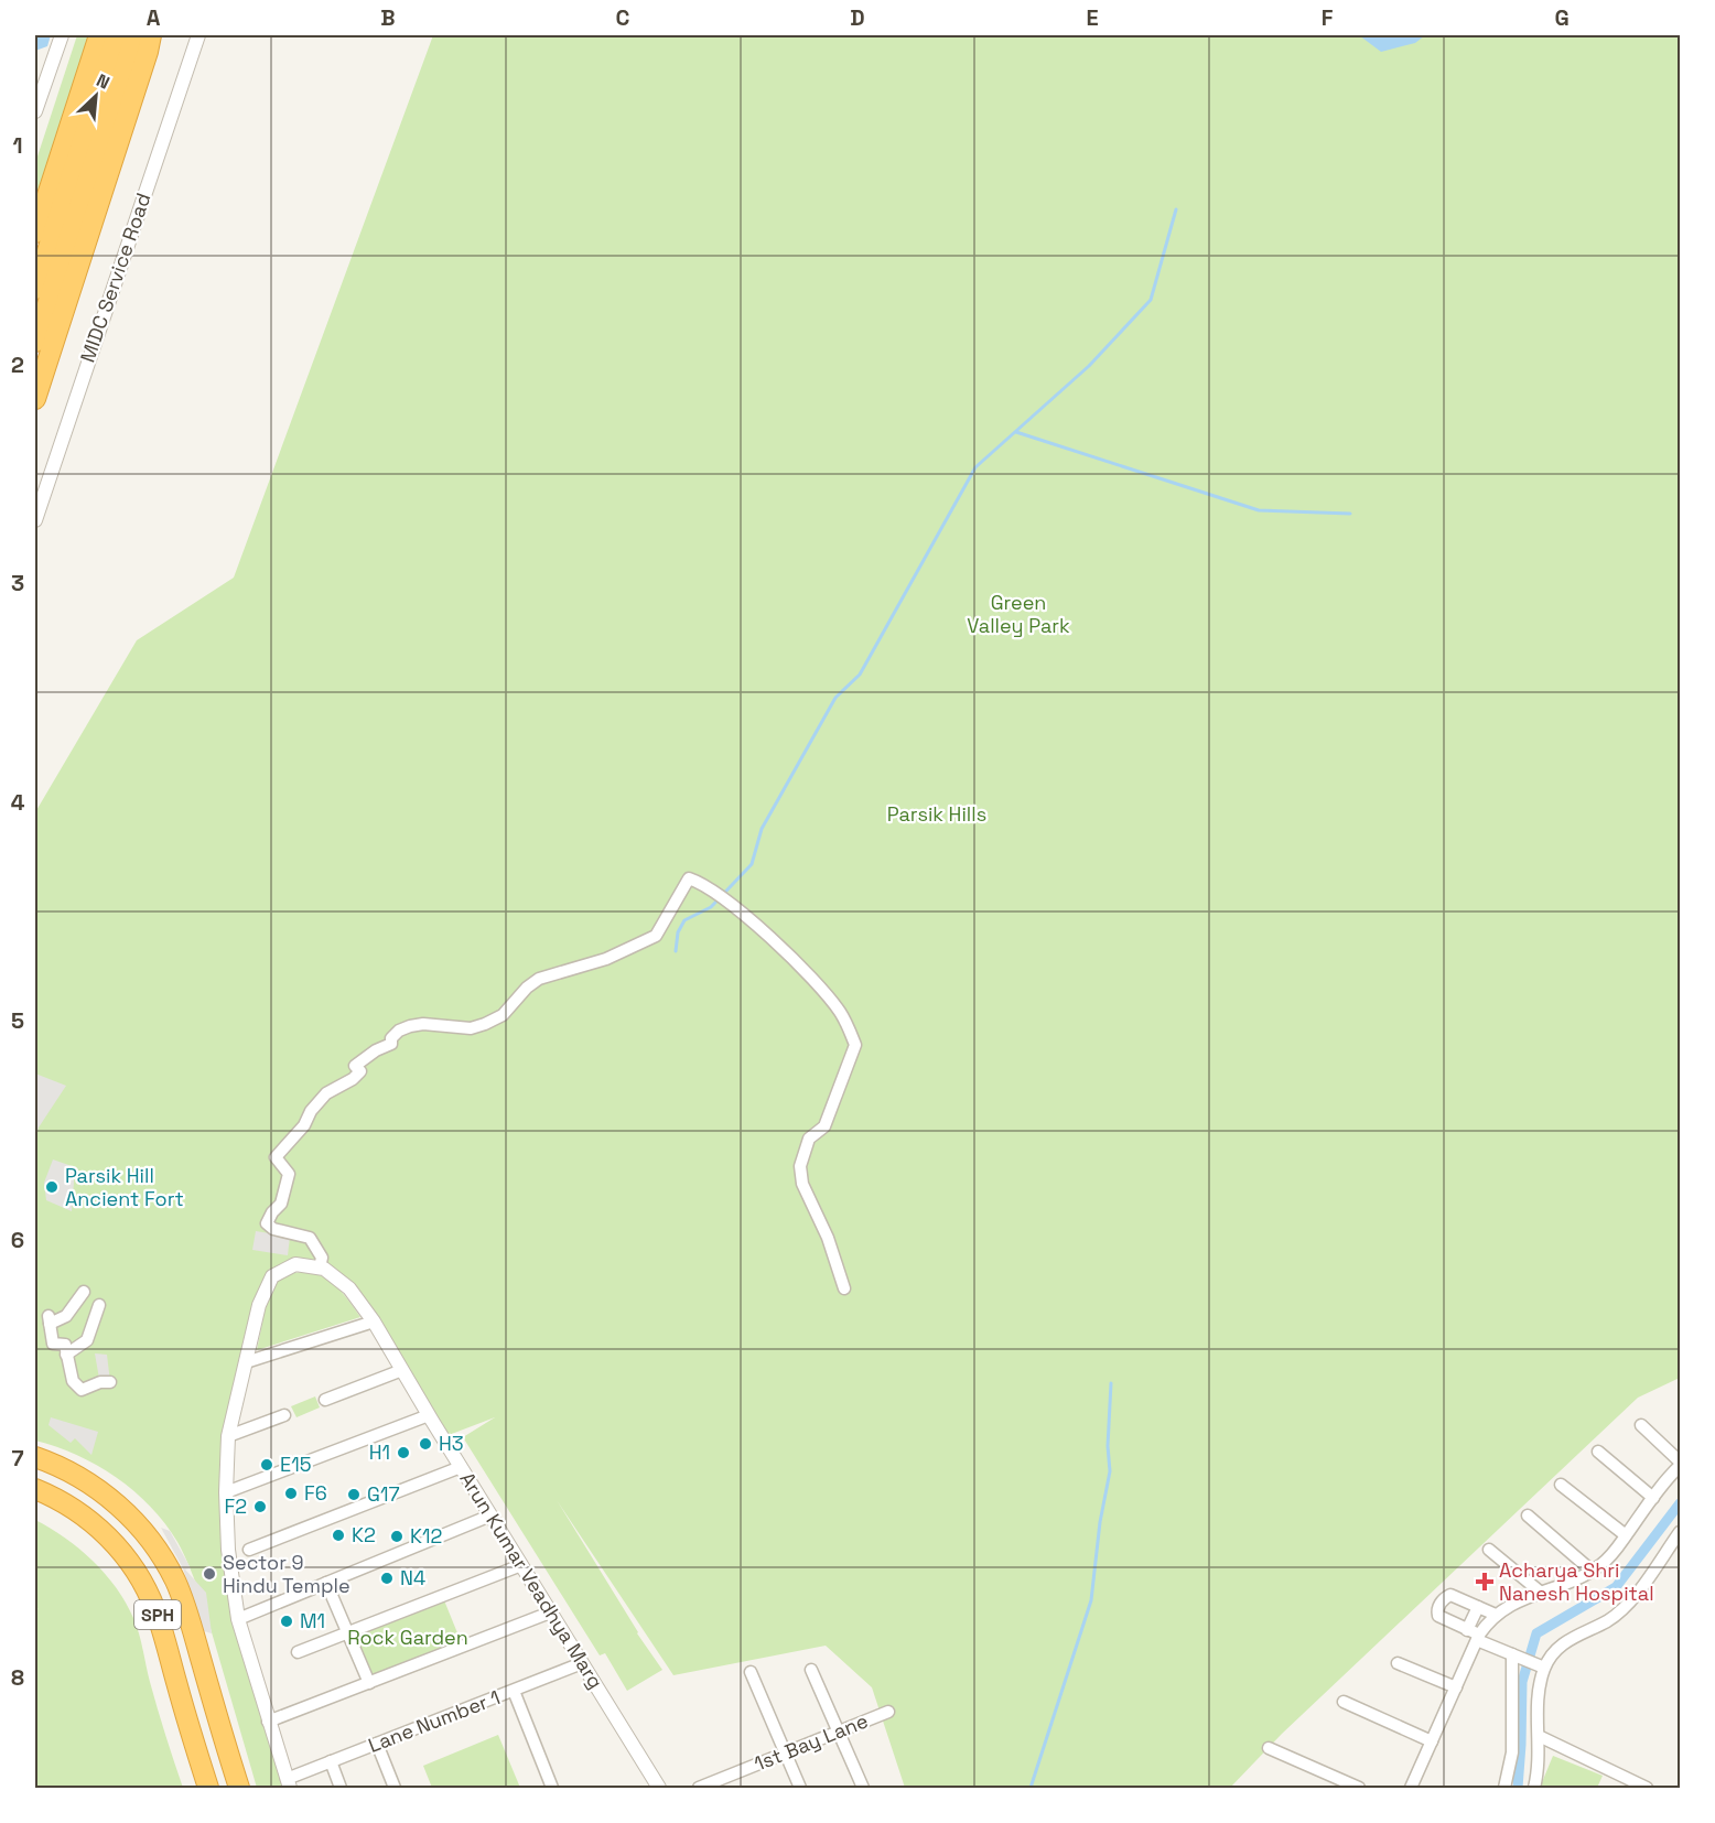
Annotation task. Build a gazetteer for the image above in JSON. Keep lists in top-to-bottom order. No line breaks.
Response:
{"streets":{"highway":["SPH"],"street":["MIDC Service Road","Arun Kumar Veadhya Marg","Lane Number 1","1st Bay Lane"]},"crossings":[["Arun Kumar Veadhya Marg","Lane Number 1"]],"parks":["Green Valley Park","Parsik Hills","Rock Garden"],"places":{"other":["Parsik Hill Ancient Fort","H3","H1","E15","F6","G17","F2","K2","K12","Sector 9 Hindu Temple","N4","M1"],"health":["Acharya Shri Nanesh Hospital"]},"north":"top right","grid":{"columns":["A","B","C","D","E","F","G"],"rows":["1","2","3","4","5","6","7","8"]}}
